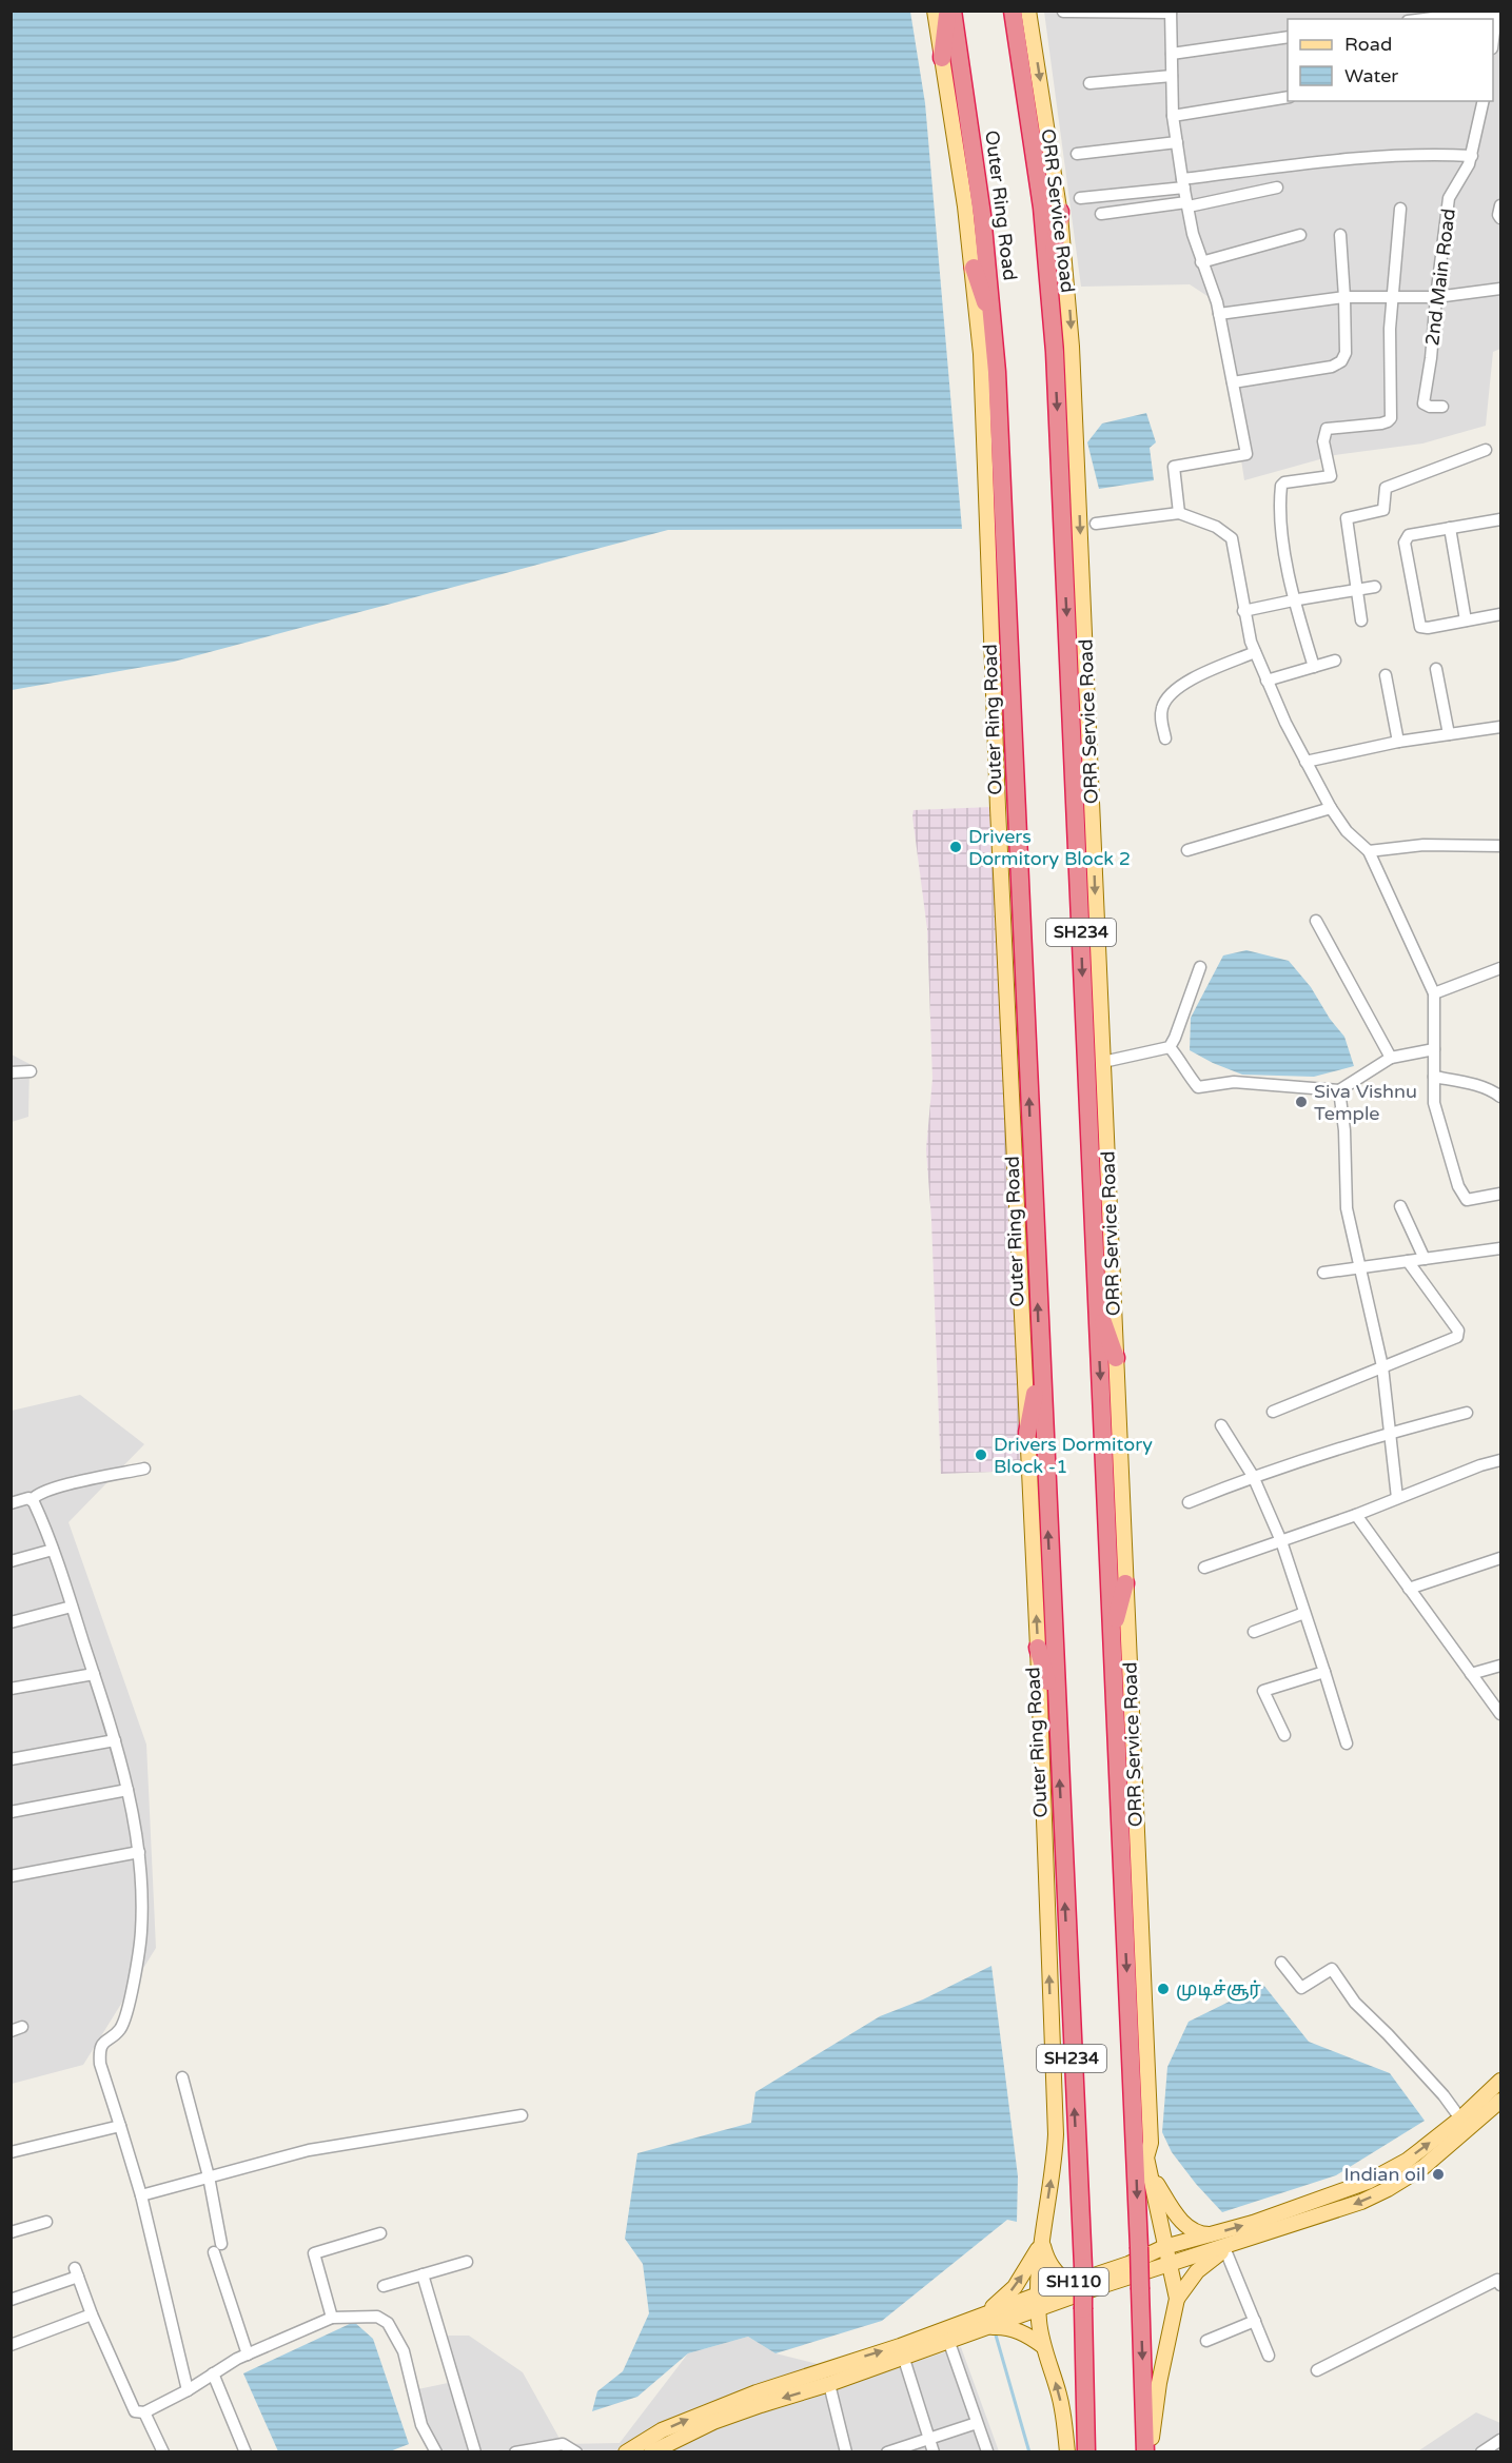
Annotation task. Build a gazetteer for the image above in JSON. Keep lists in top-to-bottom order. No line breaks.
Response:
{"streets":{"highway":["Outer Ring Road","SH234"],"main road":["ORR Service Road","SH110"],"street":["2nd Main Road"]},"crossings":[["Outer Ring Road","ORR Service Road"],["ORR Service Road","SH110"]],"places":["Drivers Dormitory Block 2","Siva Vishnu Temple","Drivers Dormitory Block -1","முடிச்சூர்","Indian oil"],"legend":["Road","Water"]}
